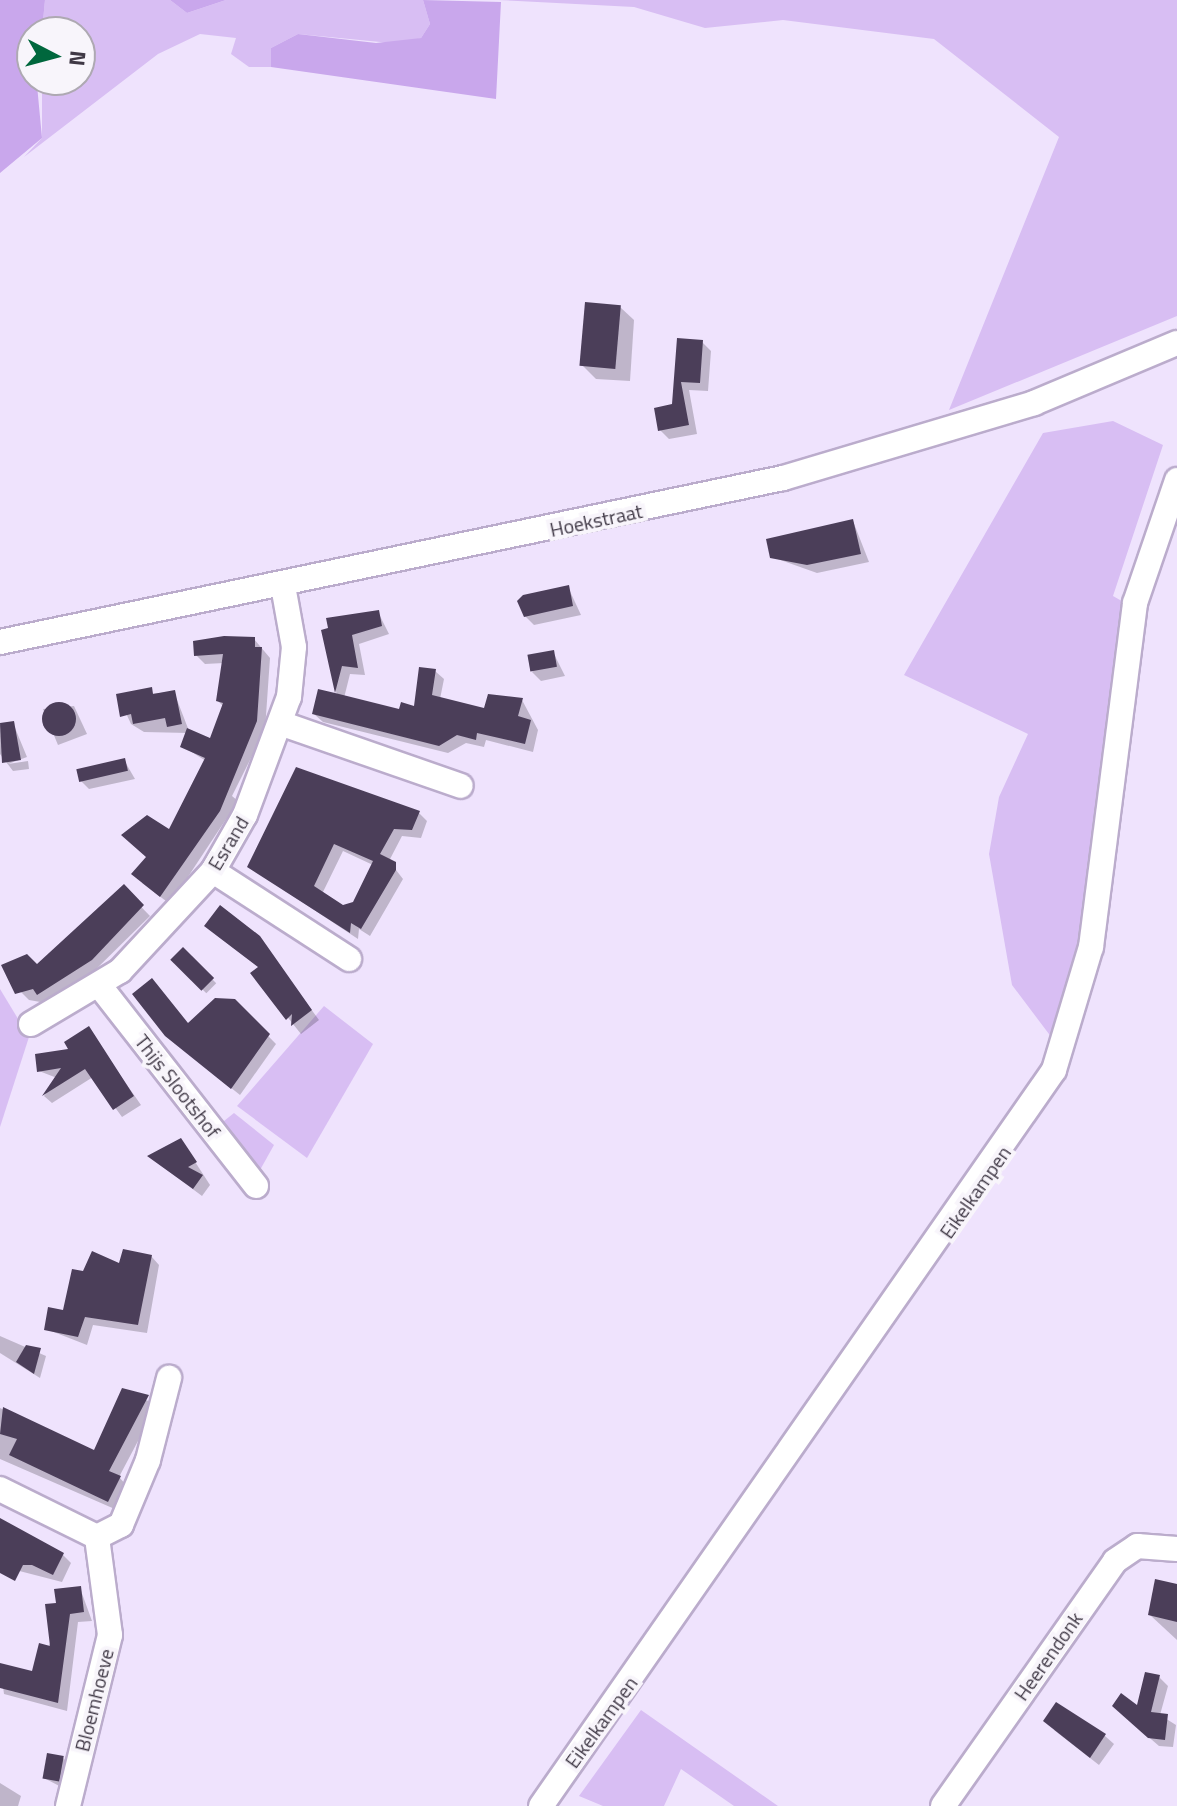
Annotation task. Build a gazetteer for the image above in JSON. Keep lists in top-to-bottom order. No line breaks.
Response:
{"streets":{"street":["Hoekstraat","Esrand","Thijs Slootshof","Eikelkampen","Heerendonk","Bloemhoeve"]},"crossings":[["Hoekstraat","Esrand"],["Esrand","Thijs Slootshof"]],"north":"right"}
